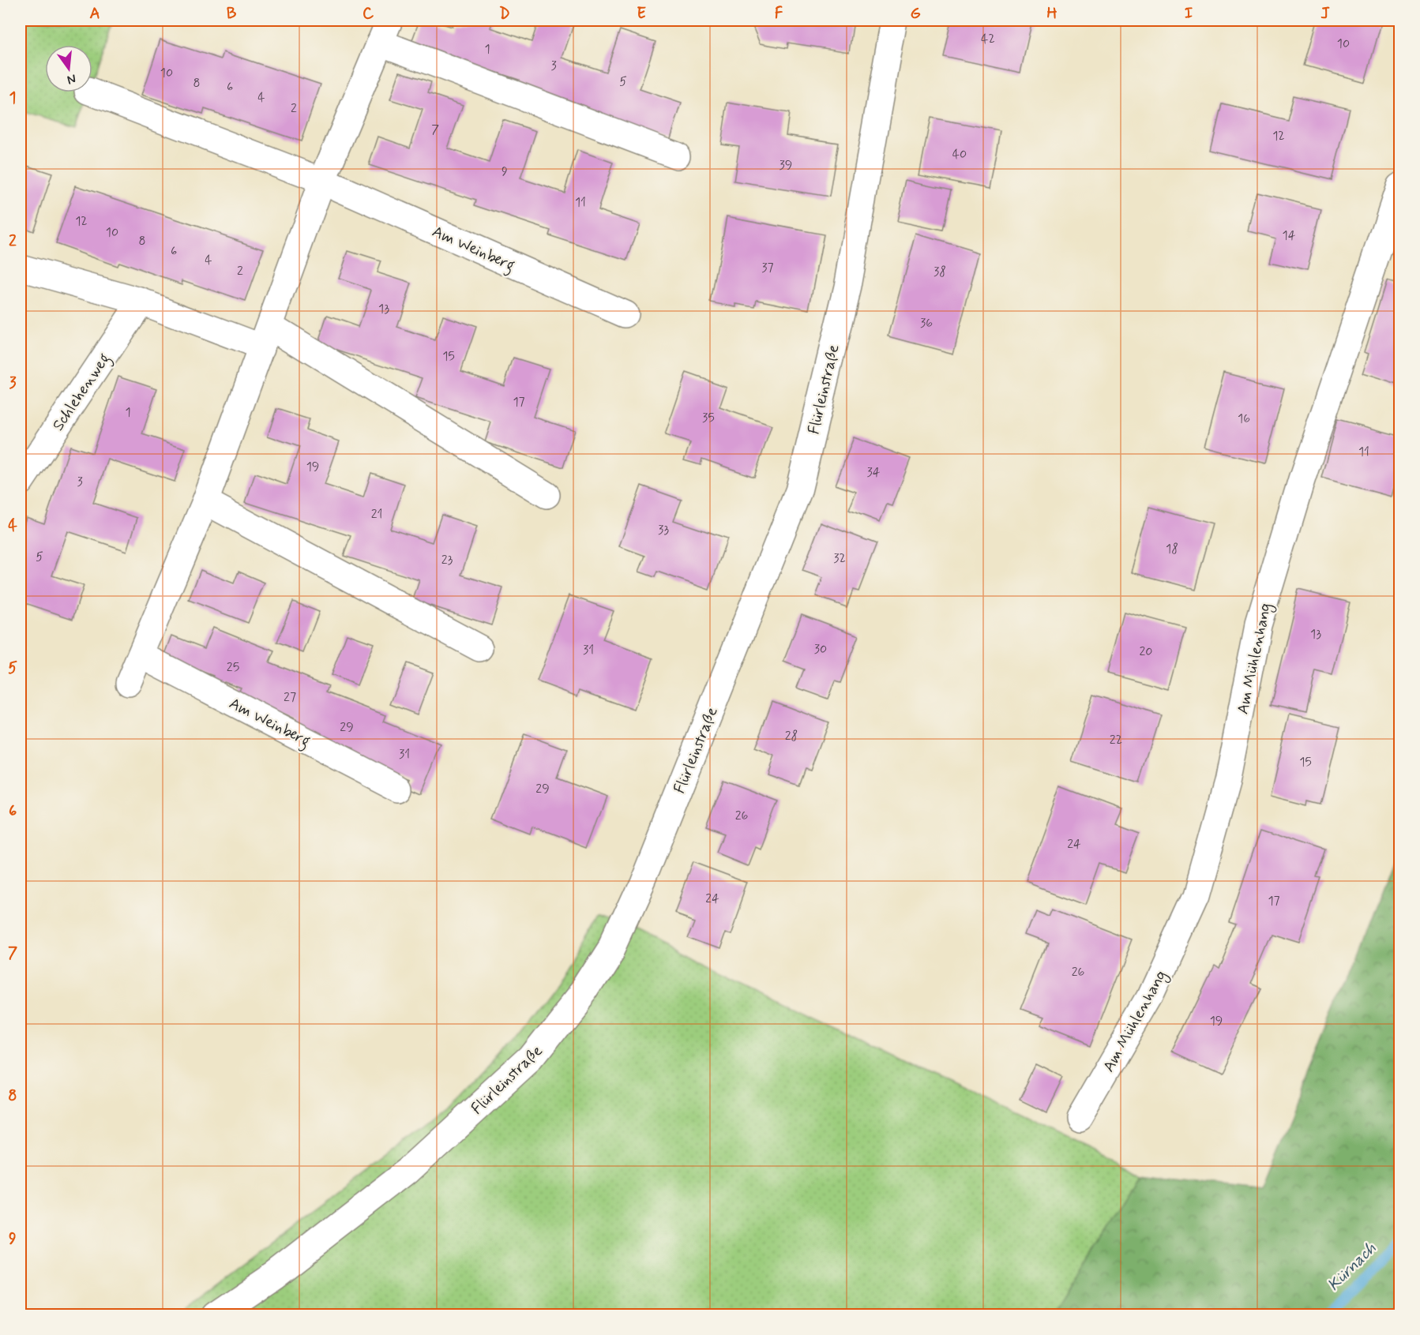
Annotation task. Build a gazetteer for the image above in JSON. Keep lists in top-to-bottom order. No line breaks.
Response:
{"streets":{"street":["Am Weinberg","Flürleinstraße","Schlehenweg","Am Mühlenhang"]},"water":["Kürnach"],"house_numbers":["42","10","1","3","10","5","8","6","4","2","7","12","40","39","9","11","12","10","14","8","6","4","37","2","38","13","36","15","17","1","35","16","11","19","34","3","21","33","18","5","32","23","13","30","31","20","25","27","29","28","22","31","15","29","26","24","24","17","26","19"],"north":"bottom","grid":{"columns":["A","B","C","D","E","F","G","H","I","J"],"rows":["1","2","3","4","5","6","7","8","9"]}}
